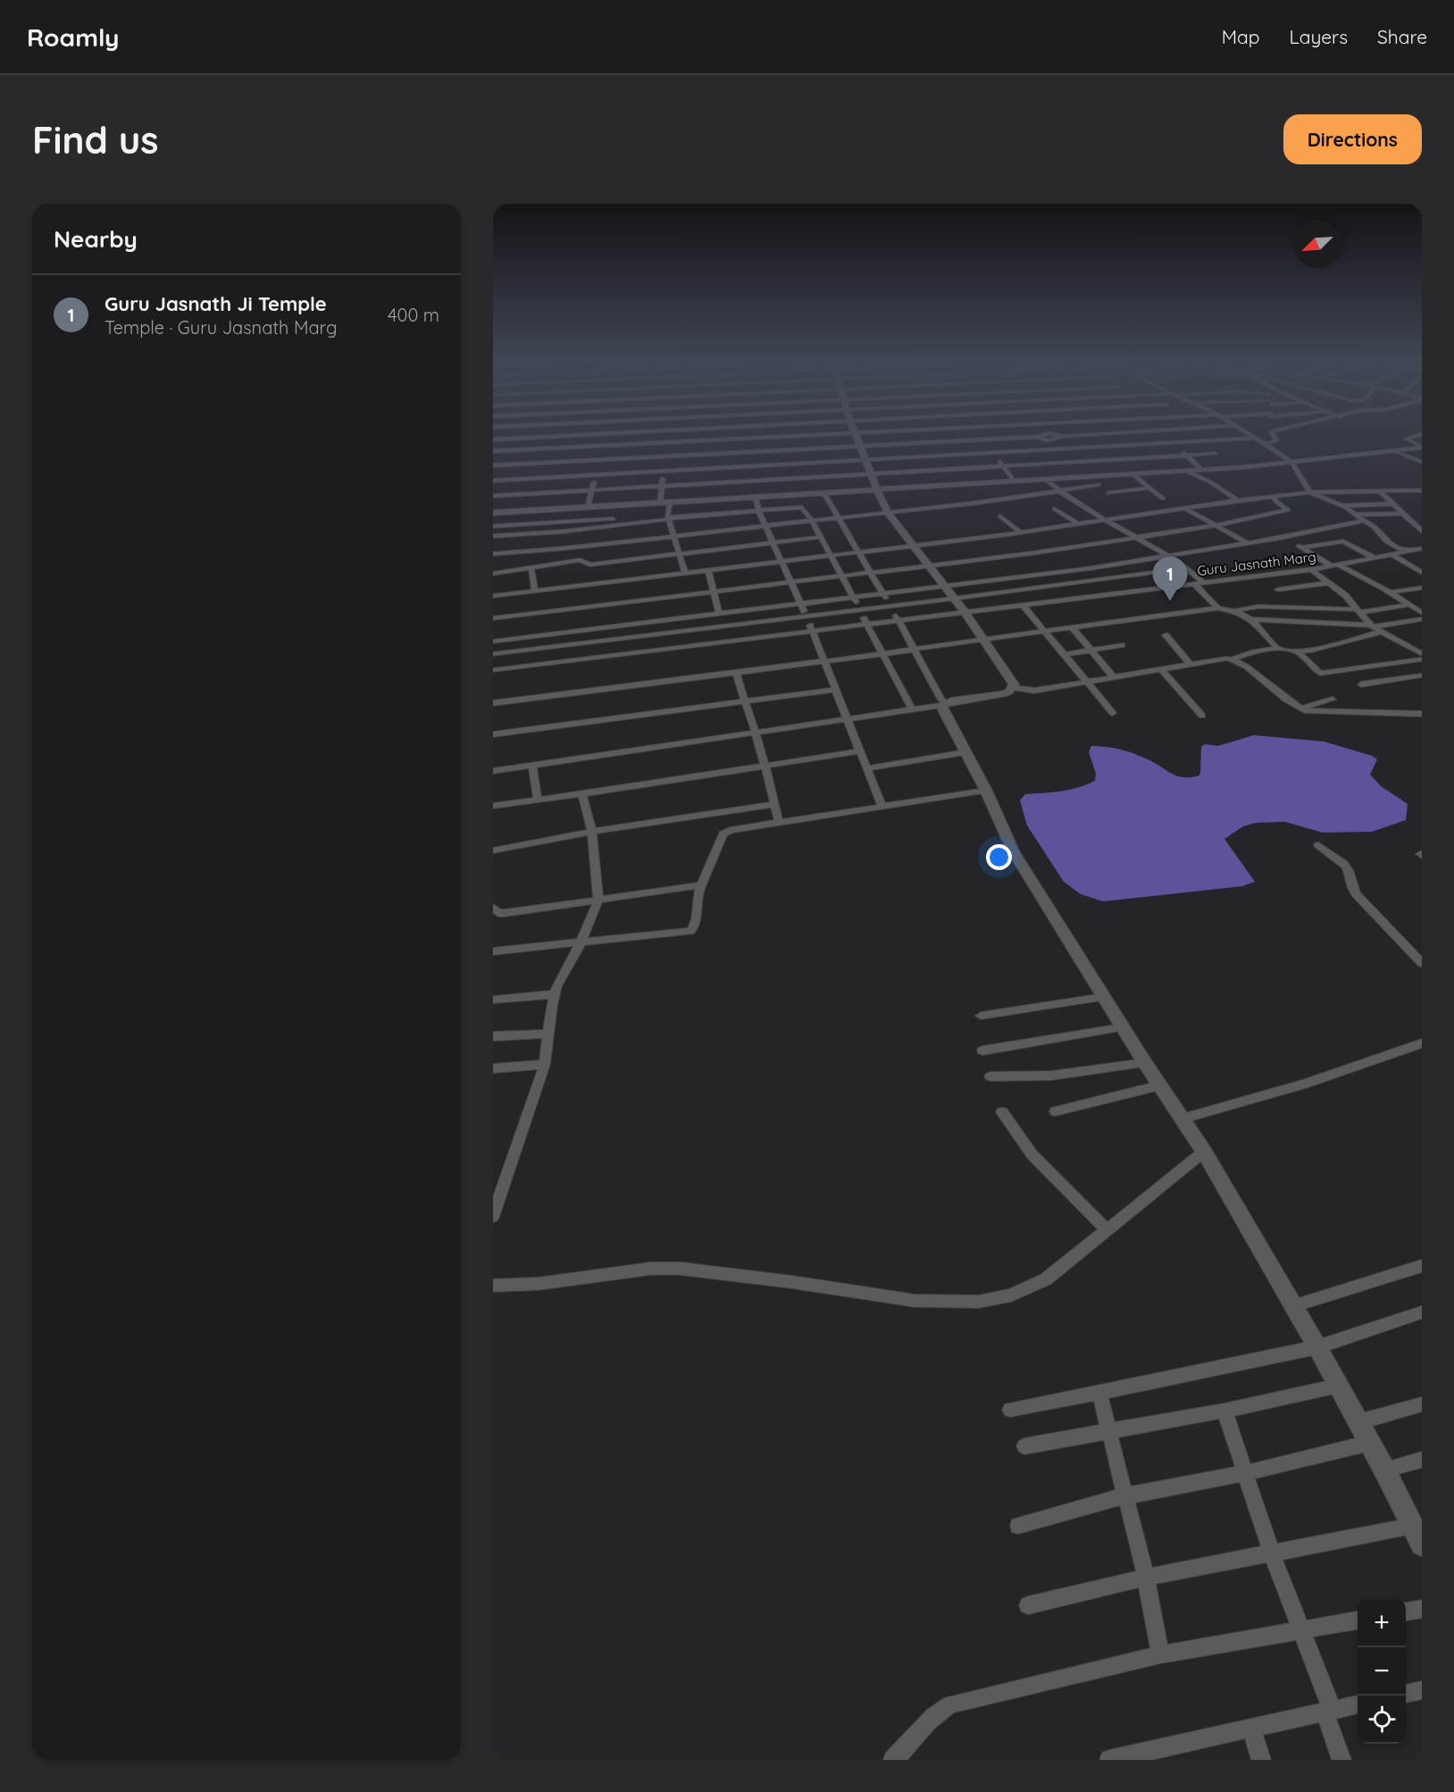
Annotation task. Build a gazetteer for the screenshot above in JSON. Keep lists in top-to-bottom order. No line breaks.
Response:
{"streets":{"street":["Guru Jasnath Marg"]},"north":"bottom left","page":{"header":"Roamly","nav":["Map","Layers","Share"],"buttons":"Directions","title":"Find us","heading":"Nearby","list":[{"mark":"1","name":"Guru Jasnath Ji Temple","note":"Temple · Guru Jasnath Marg","value":"400 m"}],"pins":"1","map_buttons":["+","−"]}}
